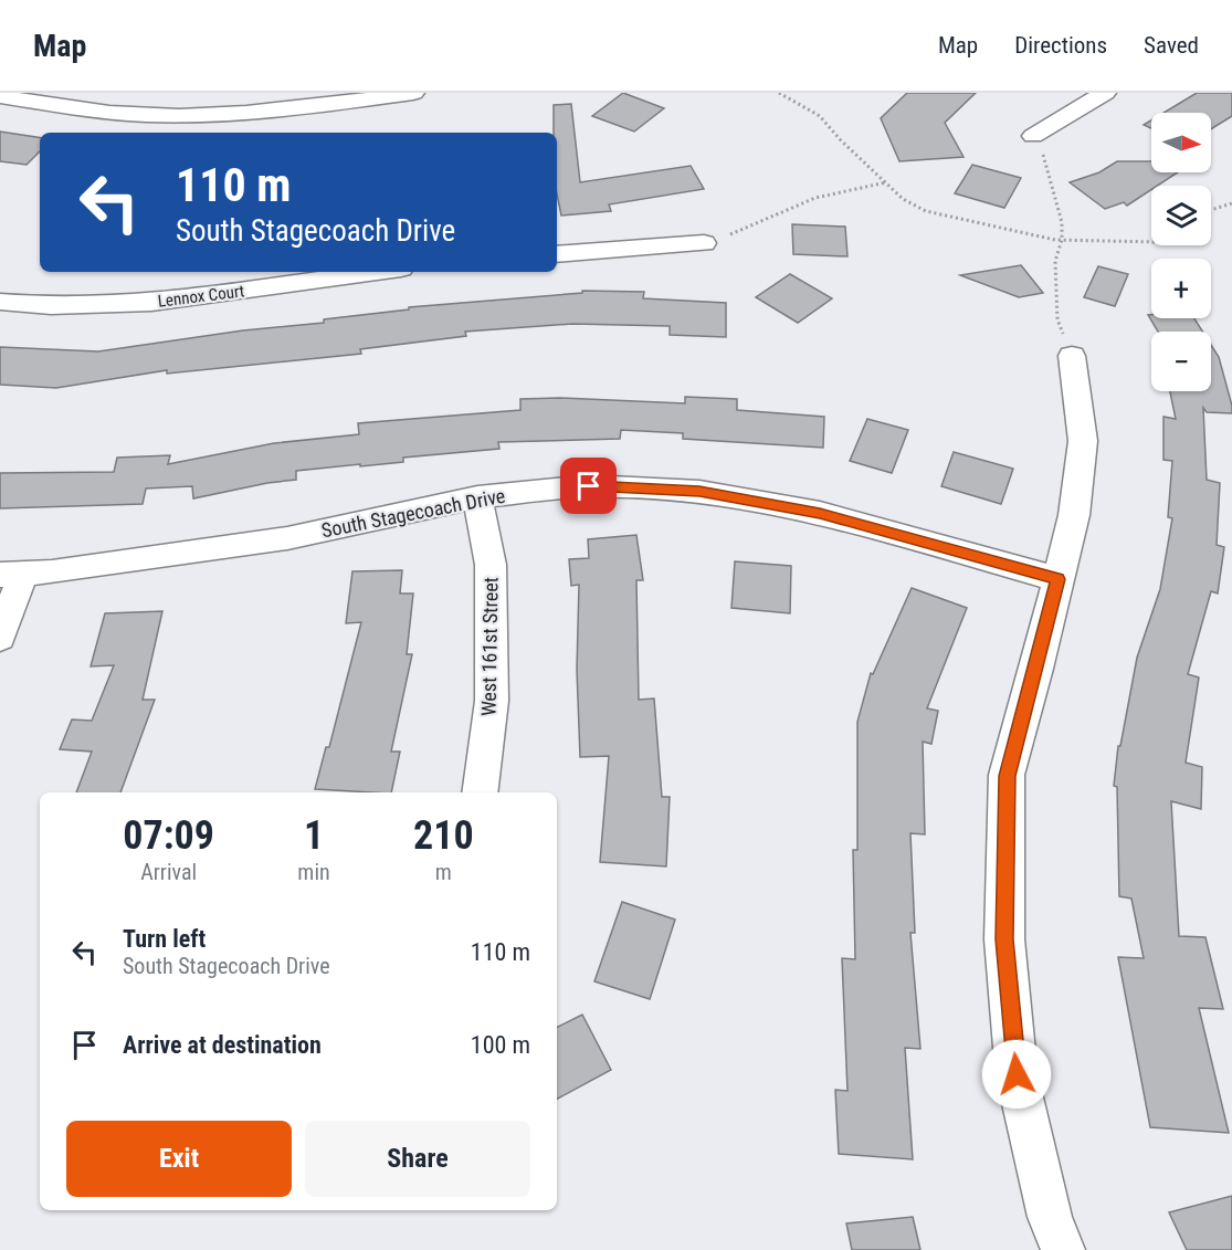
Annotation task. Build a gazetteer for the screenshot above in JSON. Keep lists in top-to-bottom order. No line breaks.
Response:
{"streets":{"street":["Lennox Court","South Stagecoach Drive","West 161st Street"]},"crossings":[["South Stagecoach Drive","West 161st Street"]],"north":"right","page":{"header":"Map","nav":["Map","Directions","Saved"],"map_buttons":["+","−"],"turn":["110 m","South Stagecoach Drive"],"eta":["07:09","Arrival","1","min","210","m"],"list":[{"name":"Turn left","note":"South Stagecoach Drive","value":"110 m"},{"name":"Arrive at destination","value":"100 m"}],"buttons":["Exit","Share"]}}
